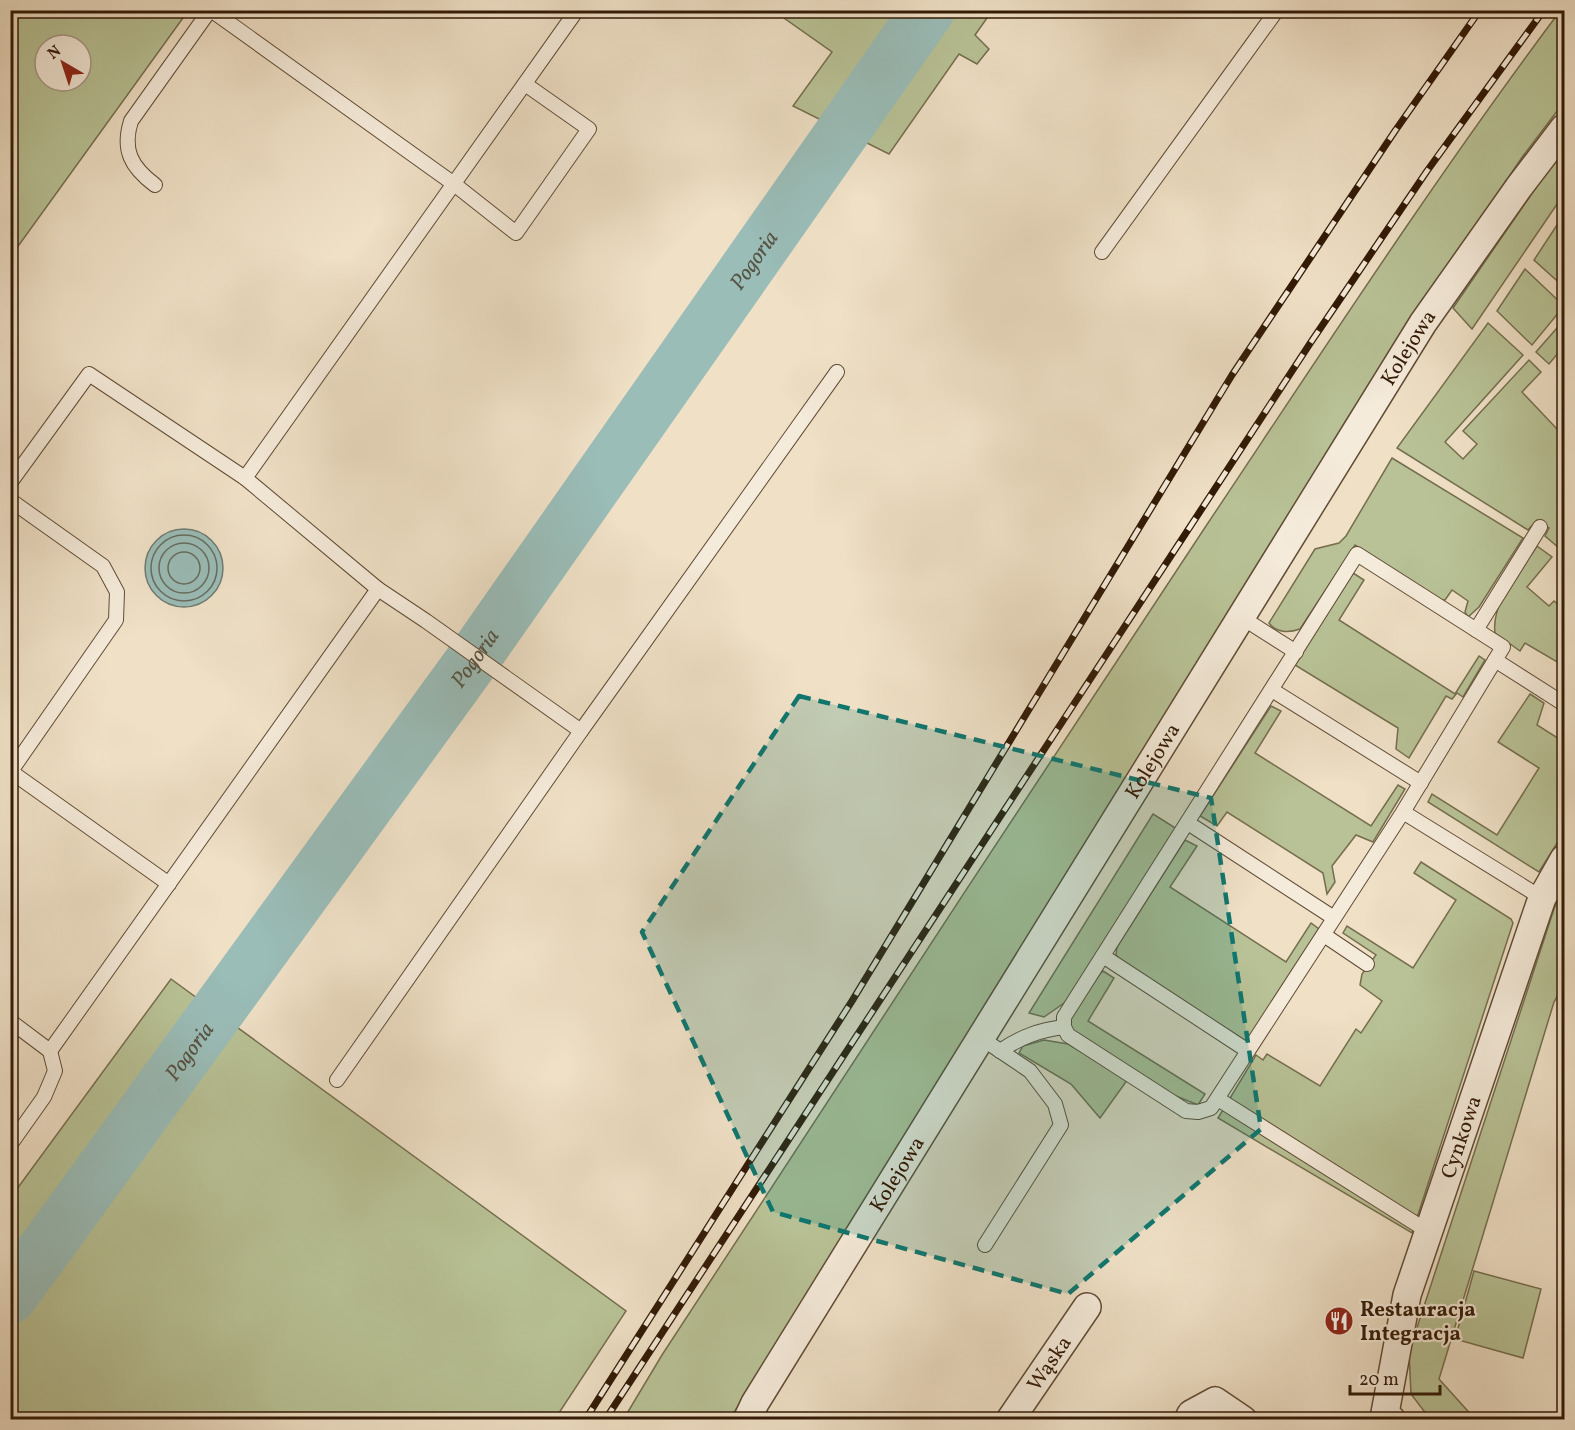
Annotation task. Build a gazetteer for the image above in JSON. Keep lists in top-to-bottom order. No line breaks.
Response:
{"streets":{"street":["Kolejowa","Cynkowa","Wąska"]},"water":["Pogoria"],"places":{"restaurant":["Restauracja Integracja"]},"scale_bar":"20 m","north":"top left"}
